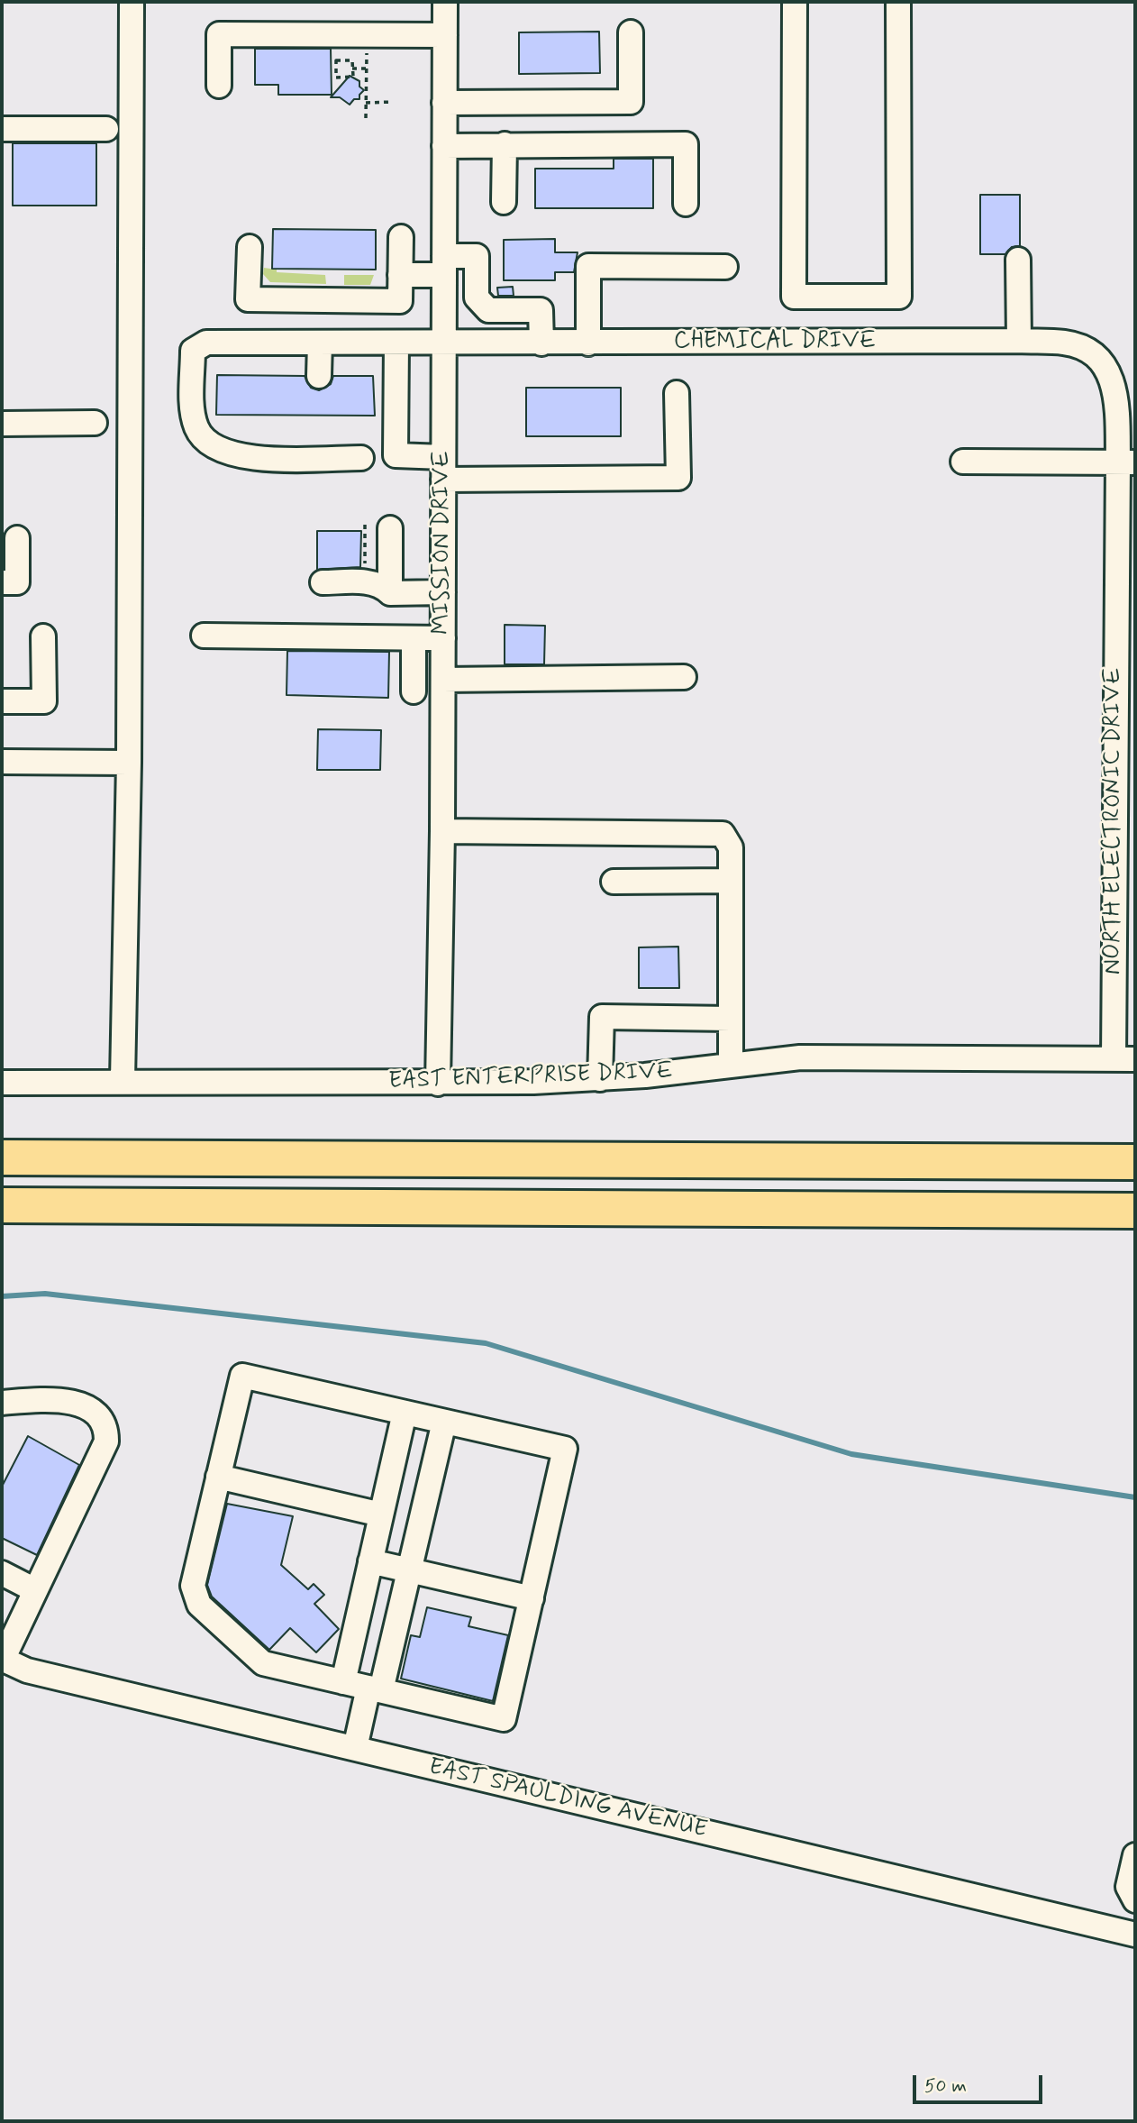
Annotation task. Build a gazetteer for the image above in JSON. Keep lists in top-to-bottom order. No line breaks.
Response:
{"streets":{"street":["CHEMICAL DRIVE","MISSION DRIVE","NORTH ELECTRONIC DRIVE","EAST ENTERPRISE DRIVE","EAST SPAULDING AVENUE"]},"crossings":[["CHEMICAL DRIVE","MISSION DRIVE"],["CHEMICAL DRIVE","NORTH ELECTRONIC DRIVE"],["MISSION DRIVE","EAST ENTERPRISE DRIVE"],["NORTH ELECTRONIC DRIVE","EAST ENTERPRISE DRIVE"]],"scale_bar":"50 m"}
